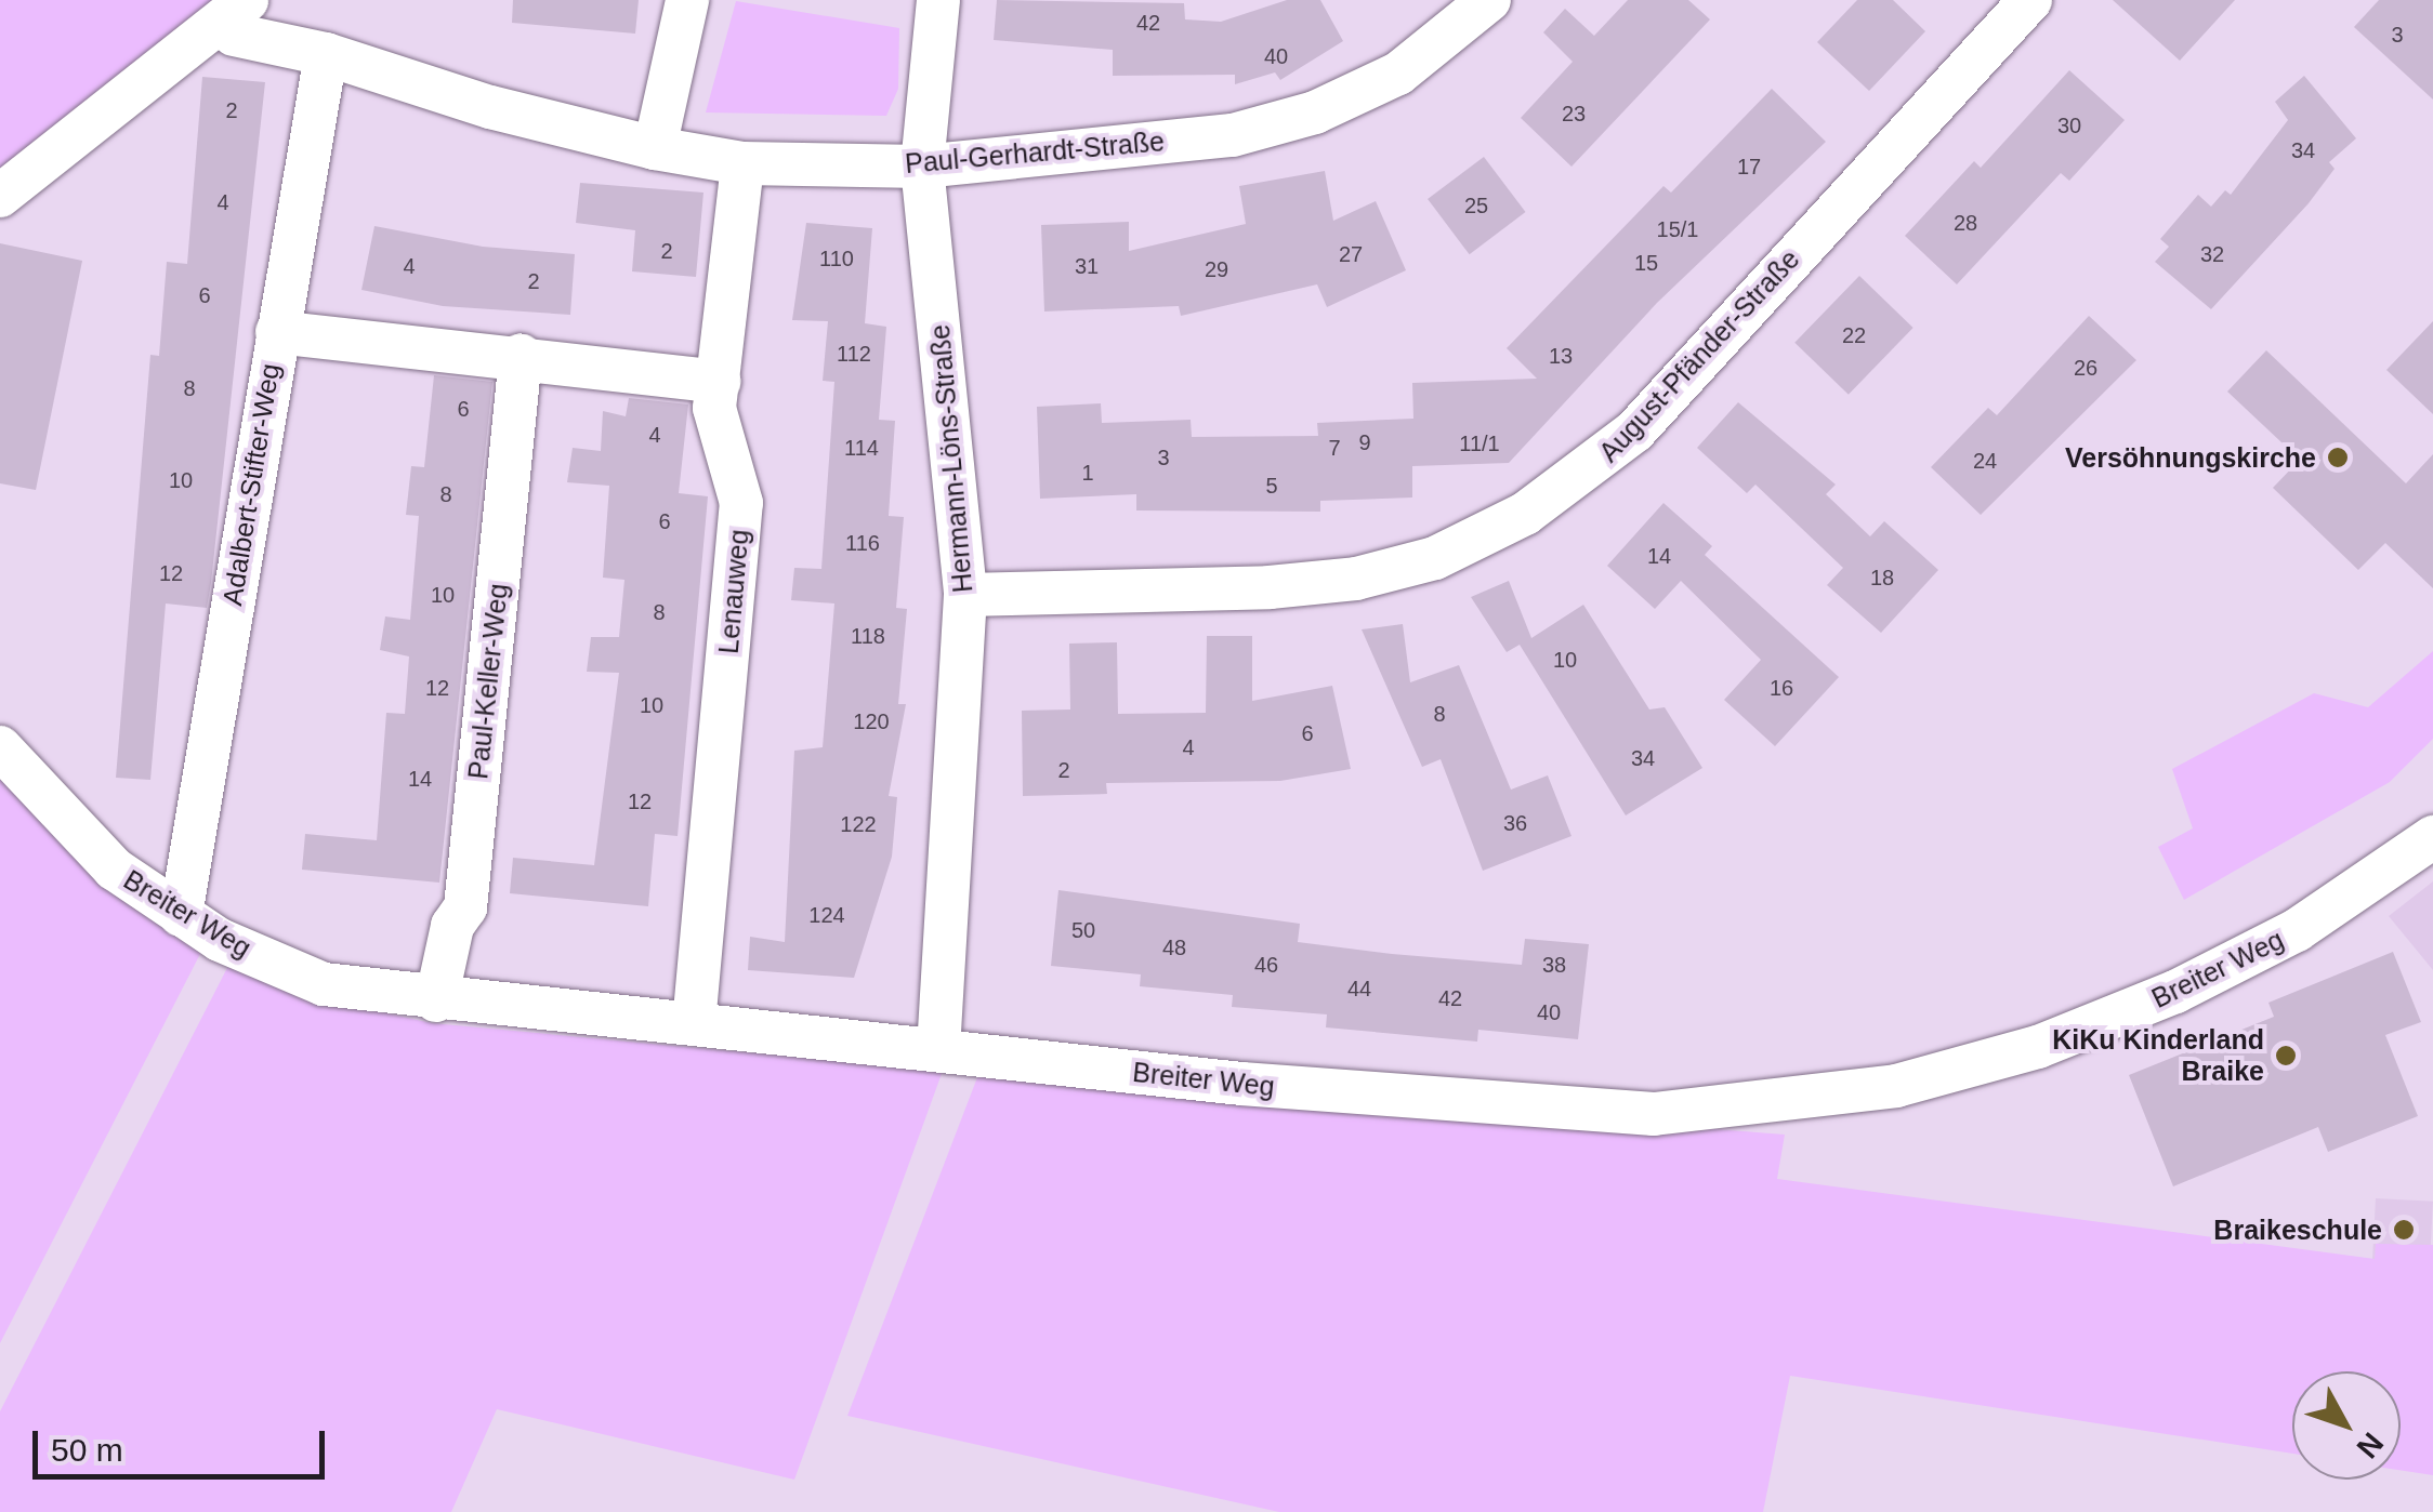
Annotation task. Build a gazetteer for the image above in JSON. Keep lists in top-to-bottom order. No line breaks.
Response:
{"streets":{"street":["Paul-Gerhardt-Straße","August-Pfänder-Straße","Hermann-Löns-Straße","Adalbert-Stifter-Weg","Lenauweg","Paul-Keller-Weg","Breiter Weg"]},"crossings":[["Paul-Gerhardt-Straße","Hermann-Löns-Straße"],["Paul-Gerhardt-Straße","Adalbert-Stifter-Weg"],["Paul-Gerhardt-Straße","Lenauweg"],["August-Pfänder-Straße","Hermann-Löns-Straße"],["Hermann-Löns-Straße","Breiter Weg"],["Adalbert-Stifter-Weg","Breiter Weg"],["Lenauweg","Breiter Weg"],["Paul-Keller-Weg","Breiter Weg"]],"places":["Versöhnungskirche","KiKu Kinderland Braike","Braikeschule"],"house_numbers":["42","3","40","2","23","30","34","17","4","25","28","15/1","2","27","32","110","15","4","31","29","2","6","22","112","13","26","8","6","4","9","11/1","114","7","3","24","1","10","5","8","6","116","14","12","18","10","8","118","10","12","16","10","8","120","6","4","34","2","14","12","36","122","124","50","48","46","38","44","42","40"],"scale_bar":"50 m","north":"bottom right"}
